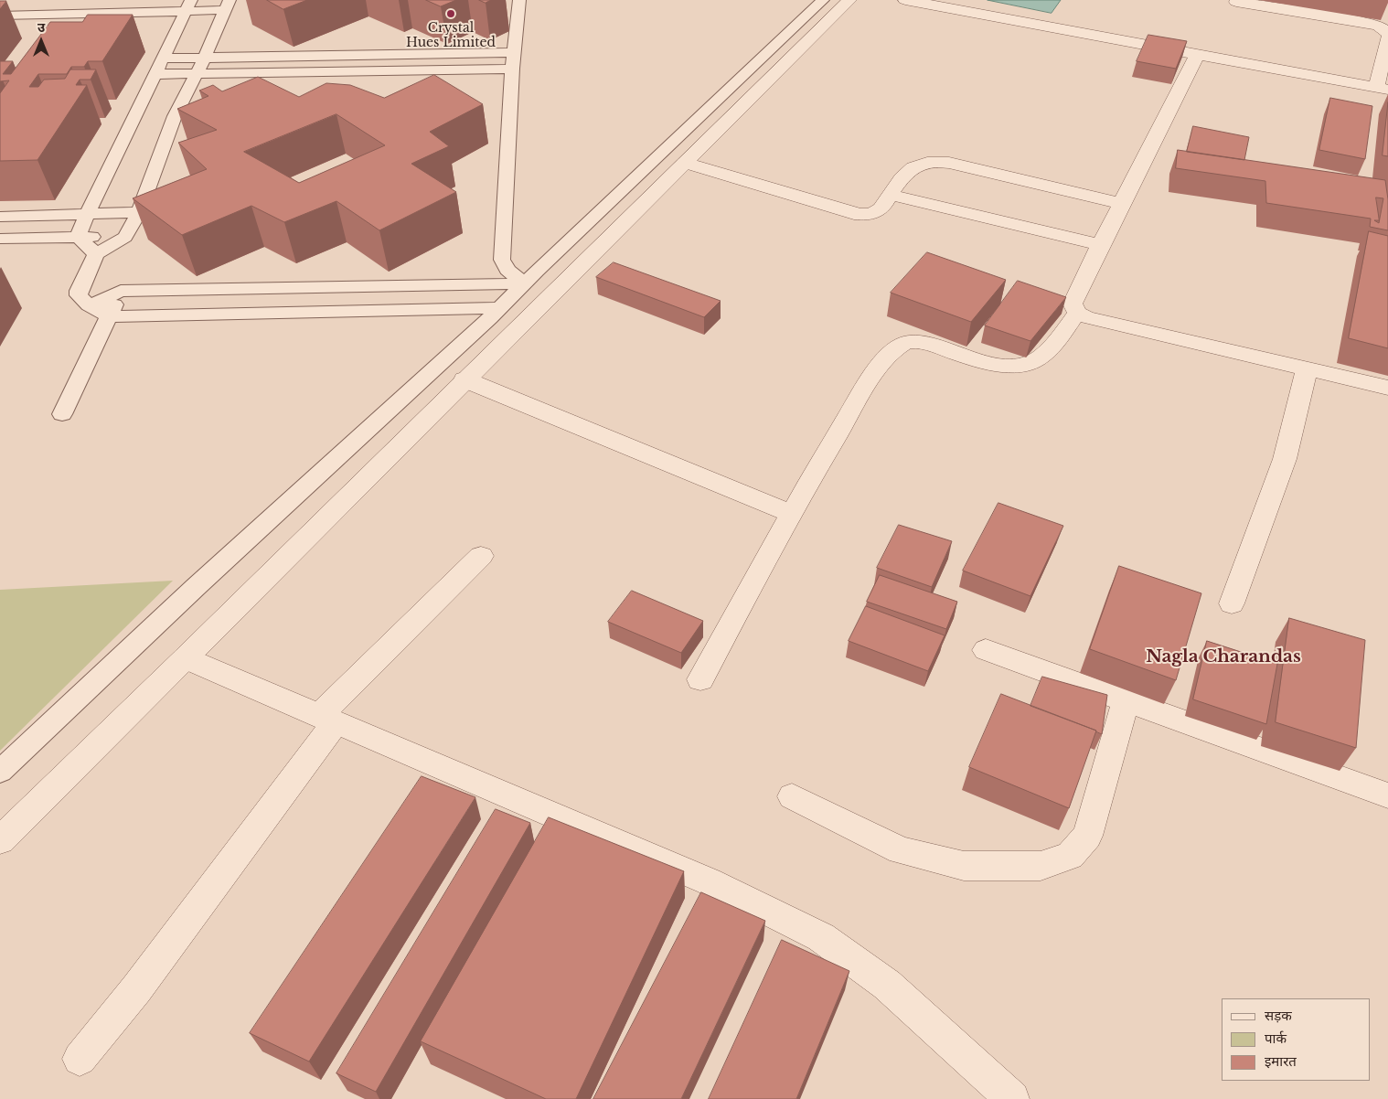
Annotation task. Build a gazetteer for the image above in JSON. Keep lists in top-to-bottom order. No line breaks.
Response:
{"districts":["Nagla Charandas"],"places":["Crystal Hues Limited"],"legend":["सड़क","पार्क","इमारत"],"north":"top"}
